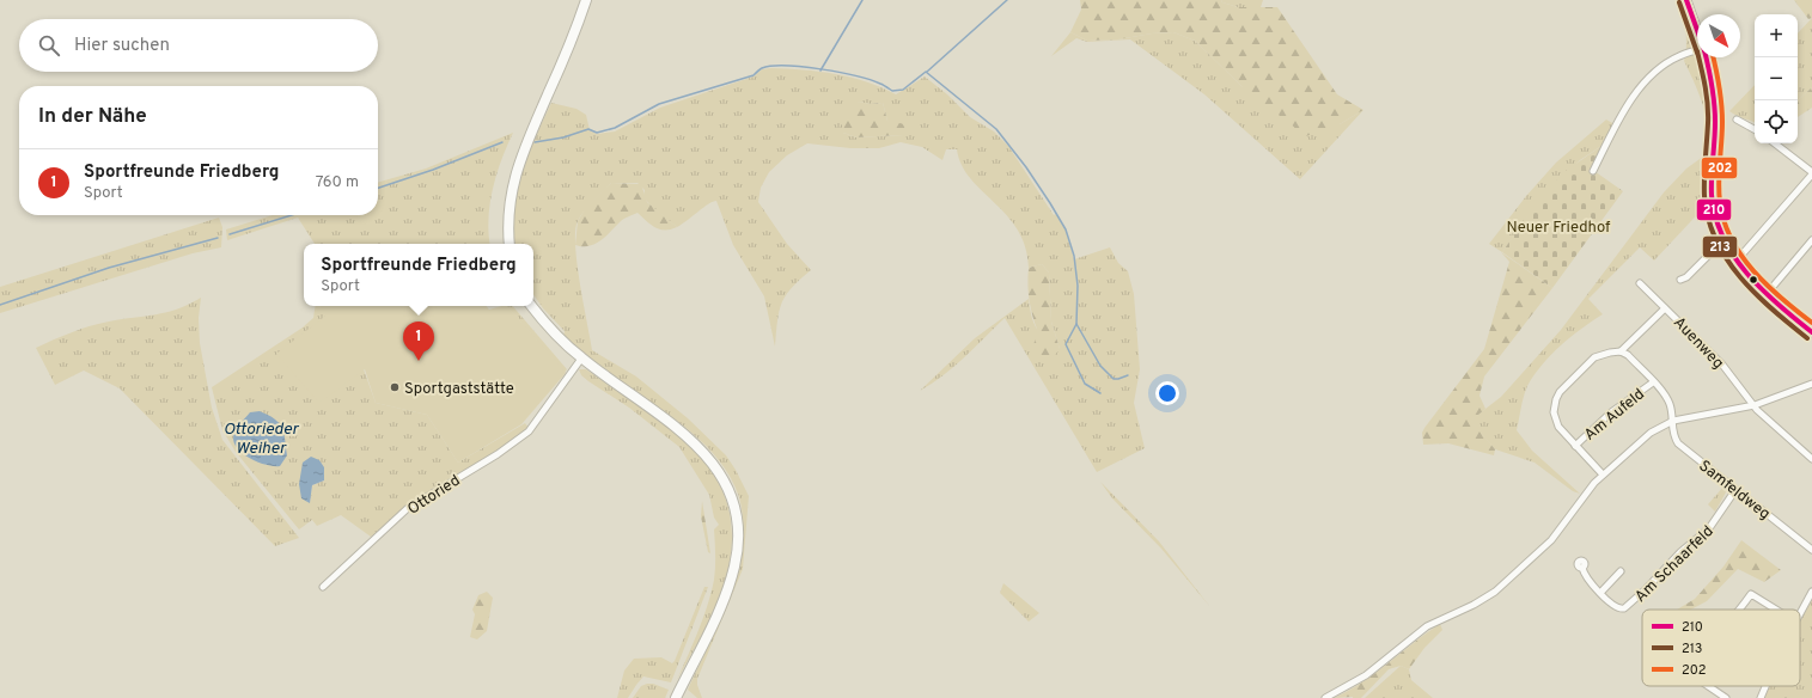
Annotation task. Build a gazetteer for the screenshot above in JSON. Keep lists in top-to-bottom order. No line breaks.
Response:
{"streets":{"street":["Auenweg","Am Aufeld","Samfeldweg","Ottoried","Am Schaarfeld"]},"crossings":[["Am Aufeld","Samfeldweg"],["Samfeldweg","Am Schaarfeld"]],"water":["Ottorieder Weiher"],"parks":["Neuer Friedhof"],"places":["Sportgaststätte"],"lines":["transit line 210","transit line 213","transit line 202"],"legend":["210","213","202"],"north":"bottom right","page":{"map_buttons":["+","−"],"search":"Hier suchen","heading":"In der Nähe","list":[{"mark":"1","name":"Sportfreunde Friedberg","note":"Sport","value":"760 m"}],"popup":["Sportfreunde Friedberg","Sport"],"pins":"1"}}
